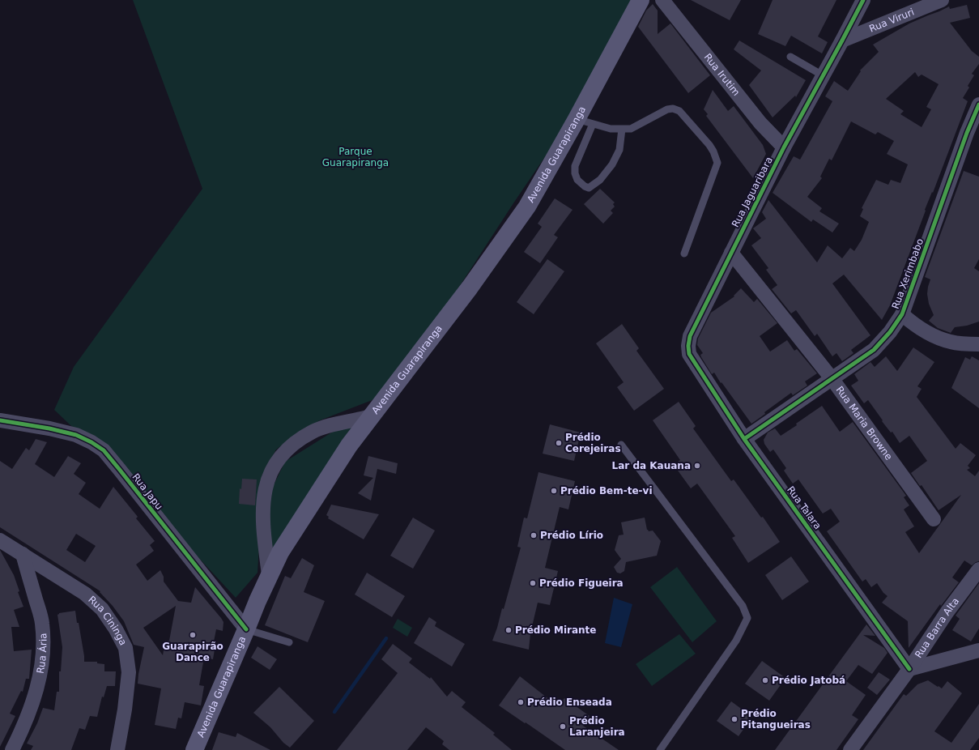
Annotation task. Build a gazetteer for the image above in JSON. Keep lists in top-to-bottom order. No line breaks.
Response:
{"streets":{"main road":["Avenida Guarapiranga"],"street":["Rua Viruri","Rua Irutim","Rua Jaguaribara","Rua Xerimbabo","Rua Maria Browne","Rua Japu","Rua Talara","Rua Cininga","Rua Barra Alta","Rua Ária"]},"crossings":[["Rua Viruri","Rua Jaguaribara"],["Rua Irutim","Rua Jaguaribara"],["Avenida Guarapiranga","Rua Japu"],["Rua Jaguaribara","Rua Maria Browne"],["Rua Jaguaribara","Rua Talara"],["Rua Xerimbabo","Rua Maria Browne"],["Rua Xerimbabo","Rua Talara"],["Rua Talara","Rua Barra Alta"],["Rua Cininga","Rua Ária"]],"parks":["Parque Guarapiranga"],"places":["Prédio Cerejeiras","Lar da Kauana","Prédio Bem-te-vi","Prédio Lírio","Prédio Figueira","Prédio Mirante","Guarapirão Dance","Prédio Jatobá","Prédio Enseada","Prédio Pitangueiras","Prédio Laranjeira"]}
